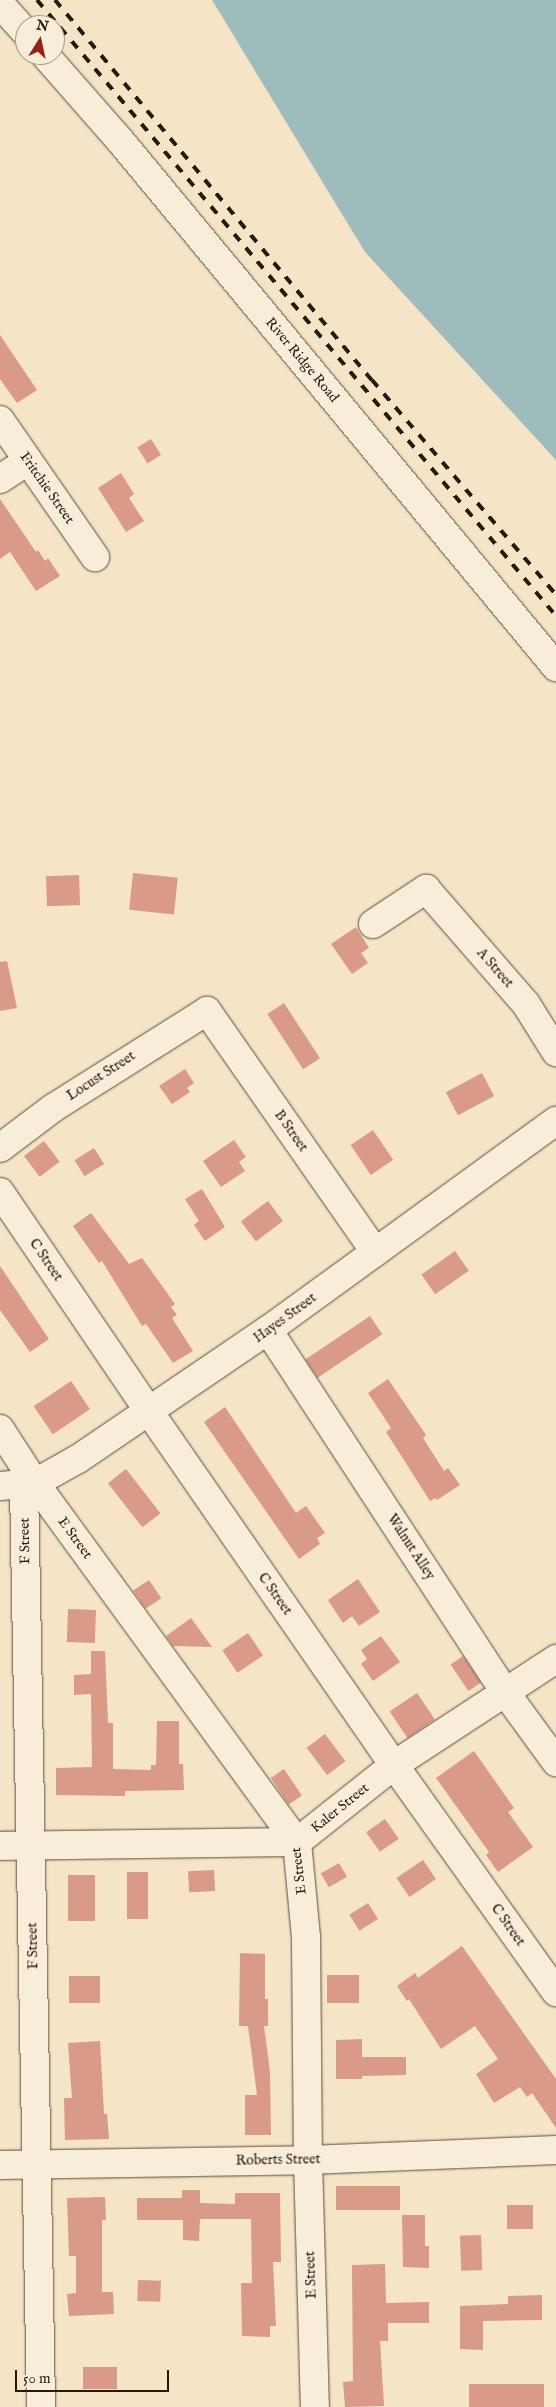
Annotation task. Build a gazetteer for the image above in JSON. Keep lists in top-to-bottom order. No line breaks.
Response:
{"streets":{"street":["River Ridge Road","Fritchie Street","A Street","Locust Street","B Street","C Street","Hayes Street","E Street","F Street","Walnut Alley","Kaler Street","Roberts Street"]},"crossings":[["Locust Street","B Street"],["B Street","Hayes Street"],["C Street","Hayes Street"],["C Street","Kaler Street"],["Hayes Street","E Street"],["Hayes Street","F Street"],["Hayes Street","Walnut Alley"],["E Street","F Street"],["E Street","Kaler Street"],["E Street","Roberts Street"],["F Street","Kaler Street"],["F Street","Roberts Street"],["Walnut Alley","Kaler Street"]],"scale_bar":"50 m","north":"top"}
